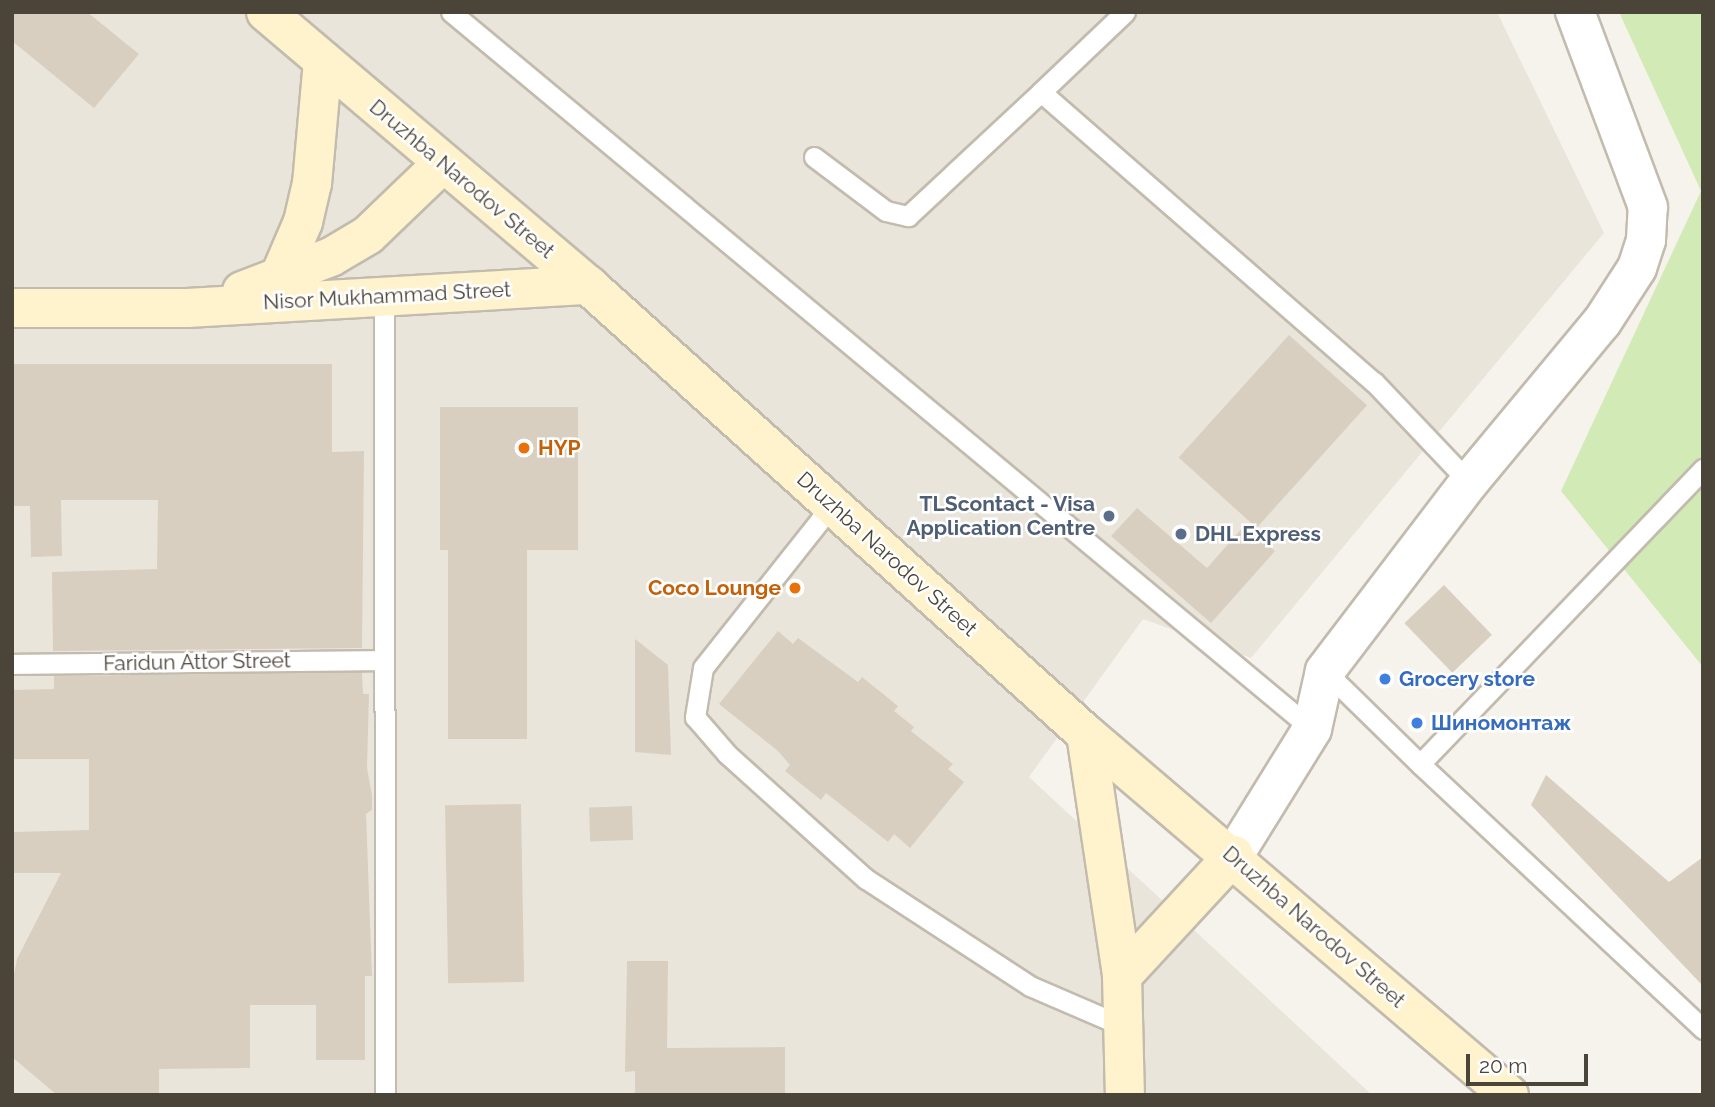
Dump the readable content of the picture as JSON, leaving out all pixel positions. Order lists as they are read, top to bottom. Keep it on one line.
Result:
{"streets":{"main road":["Druzhba Narodov Street","Nisor Mukhammad Street"],"lane":["Faridun Attor Street"]},"crossings":[["Druzhba Narodov Street","Nisor Mukhammad Street"]],"places":["HYP","TLScontact - Visa Application Centre","DHL Express","Coco Lounge","Grocery store","Шиномонтаж"],"scale_bar":"20 m"}
